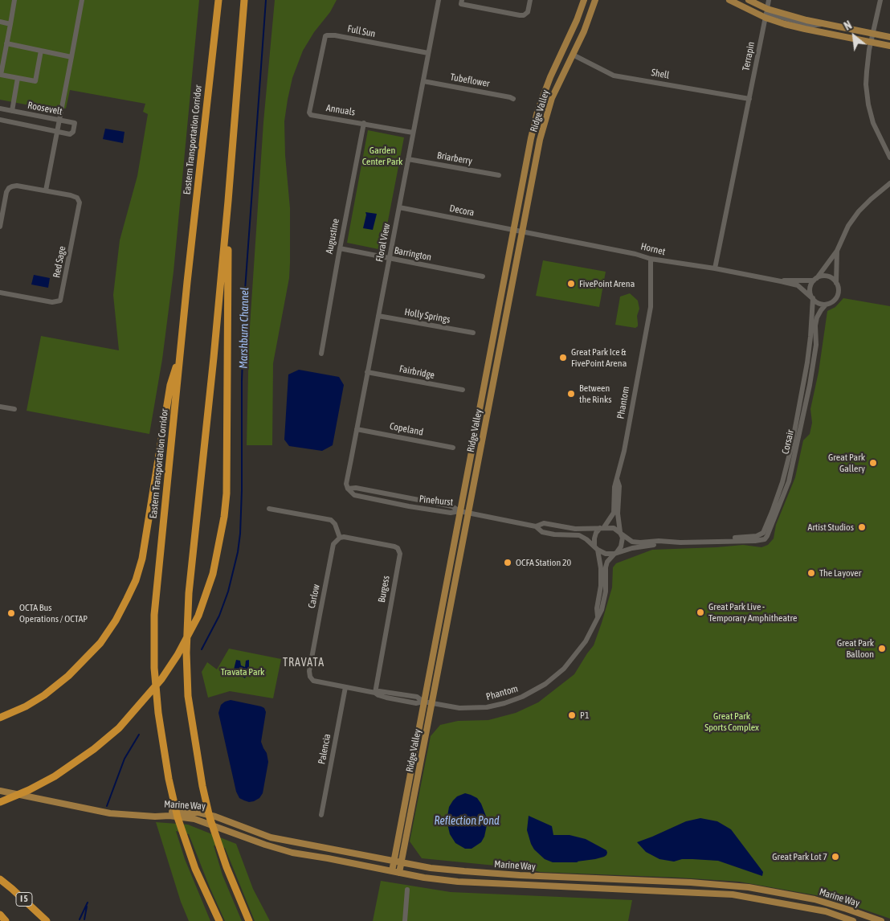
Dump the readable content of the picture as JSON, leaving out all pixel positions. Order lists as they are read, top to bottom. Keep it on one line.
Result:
{"streets":{"highway":["Eastern Transportation Corridor","I 5"],"main road":["Ridge Valley","Marine Way"],"street":["Full Sun","Terrapin","Shell","Tubeflower","Roosevelt","Annuals","Briarberry","Decora","Augustine","Floral View","Hornet","Barrington","Red Sage","Holly Springs","Fairbridge","Phantom","Copeland","Corsair","Pinehurst","Burgess","Carlow","Palencia"]},"crossings":[["Full Sun","Annuals"],["Full Sun","Floral View"],["Terrapin","Shell"],["Terrapin","Hornet"],["Shell","Ridge Valley"],["Tubeflower","Floral View"],["Annuals","Augustine"],["Annuals","Floral View"],["Ridge Valley","Decora"],["Ridge Valley","Hornet"],["Ridge Valley","Phantom"],["Ridge Valley","Pinehurst"],["Ridge Valley","Carlow"],["Ridge Valley","Marine Way"],["Briarberry","Floral View"],["Decora","Floral View"],["Decora","Hornet"],["Augustine","Barrington"],["Floral View","Barrington"],["Floral View","Holly Springs"],["Floral View","Fairbridge"],["Floral View","Copeland"],["Floral View","Pinehurst"],["Hornet","Phantom"],["Hornet","Corsair"],["Phantom","Corsair"],["Phantom","Carlow"],["Burgess","Carlow"],["Carlow","Palencia"]],"districts":["TRAVATA"],"water":["Marshburn Channel","Reflection Pond"],"parks":["Garden Center Park","Travata Park","Great Park Sports Complex"],"places":["FivePoint Arena","Great Park Ice & FivePoint Arena","Between the Rinks","Great Park Gallery","Artist Studios","OCFA Station 20","The Layover","Great Park Live - Temporary Amphitheatre","OCTA Bus Operations / OCTAP","Great Park Balloon","P1","Great Park Lot 7"],"north":"top left"}
